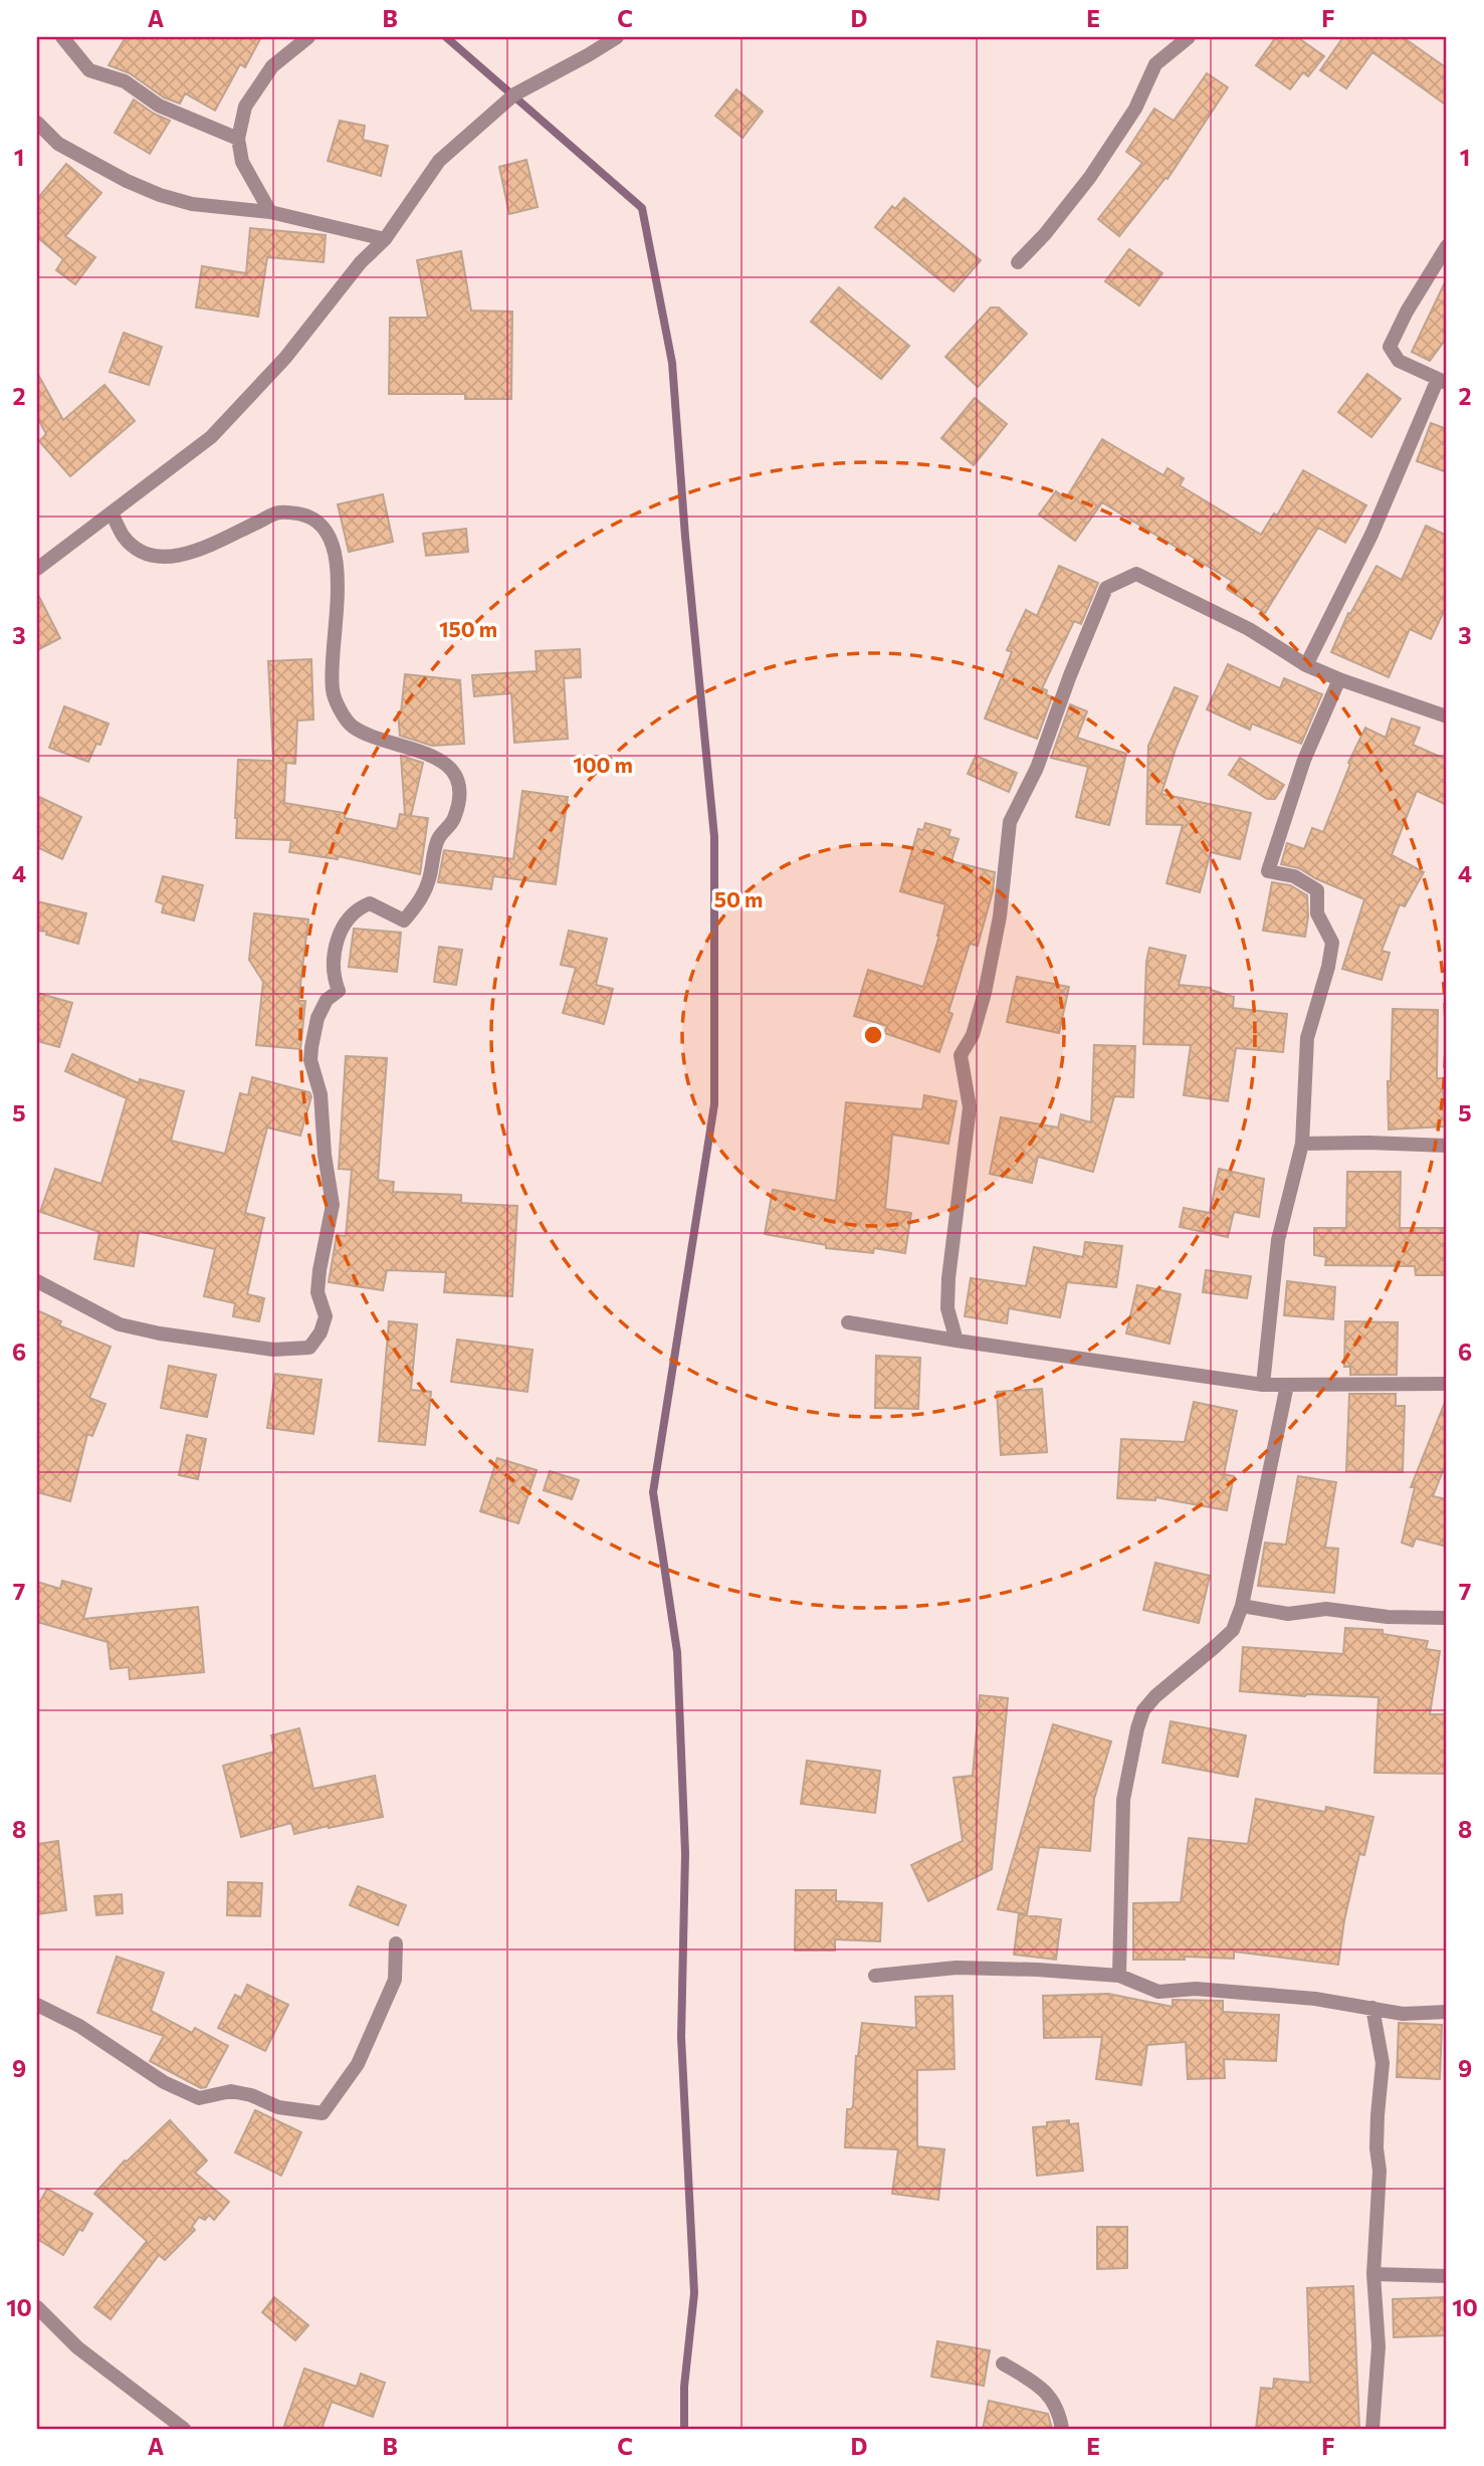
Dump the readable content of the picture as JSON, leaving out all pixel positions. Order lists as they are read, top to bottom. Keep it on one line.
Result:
{"grid":{"columns":["A","B","C","D","E","F"],"rows":["1","2","3","4","5","6","7","8","9","10"]},"rings":["150 m","100 m","50 m"]}
